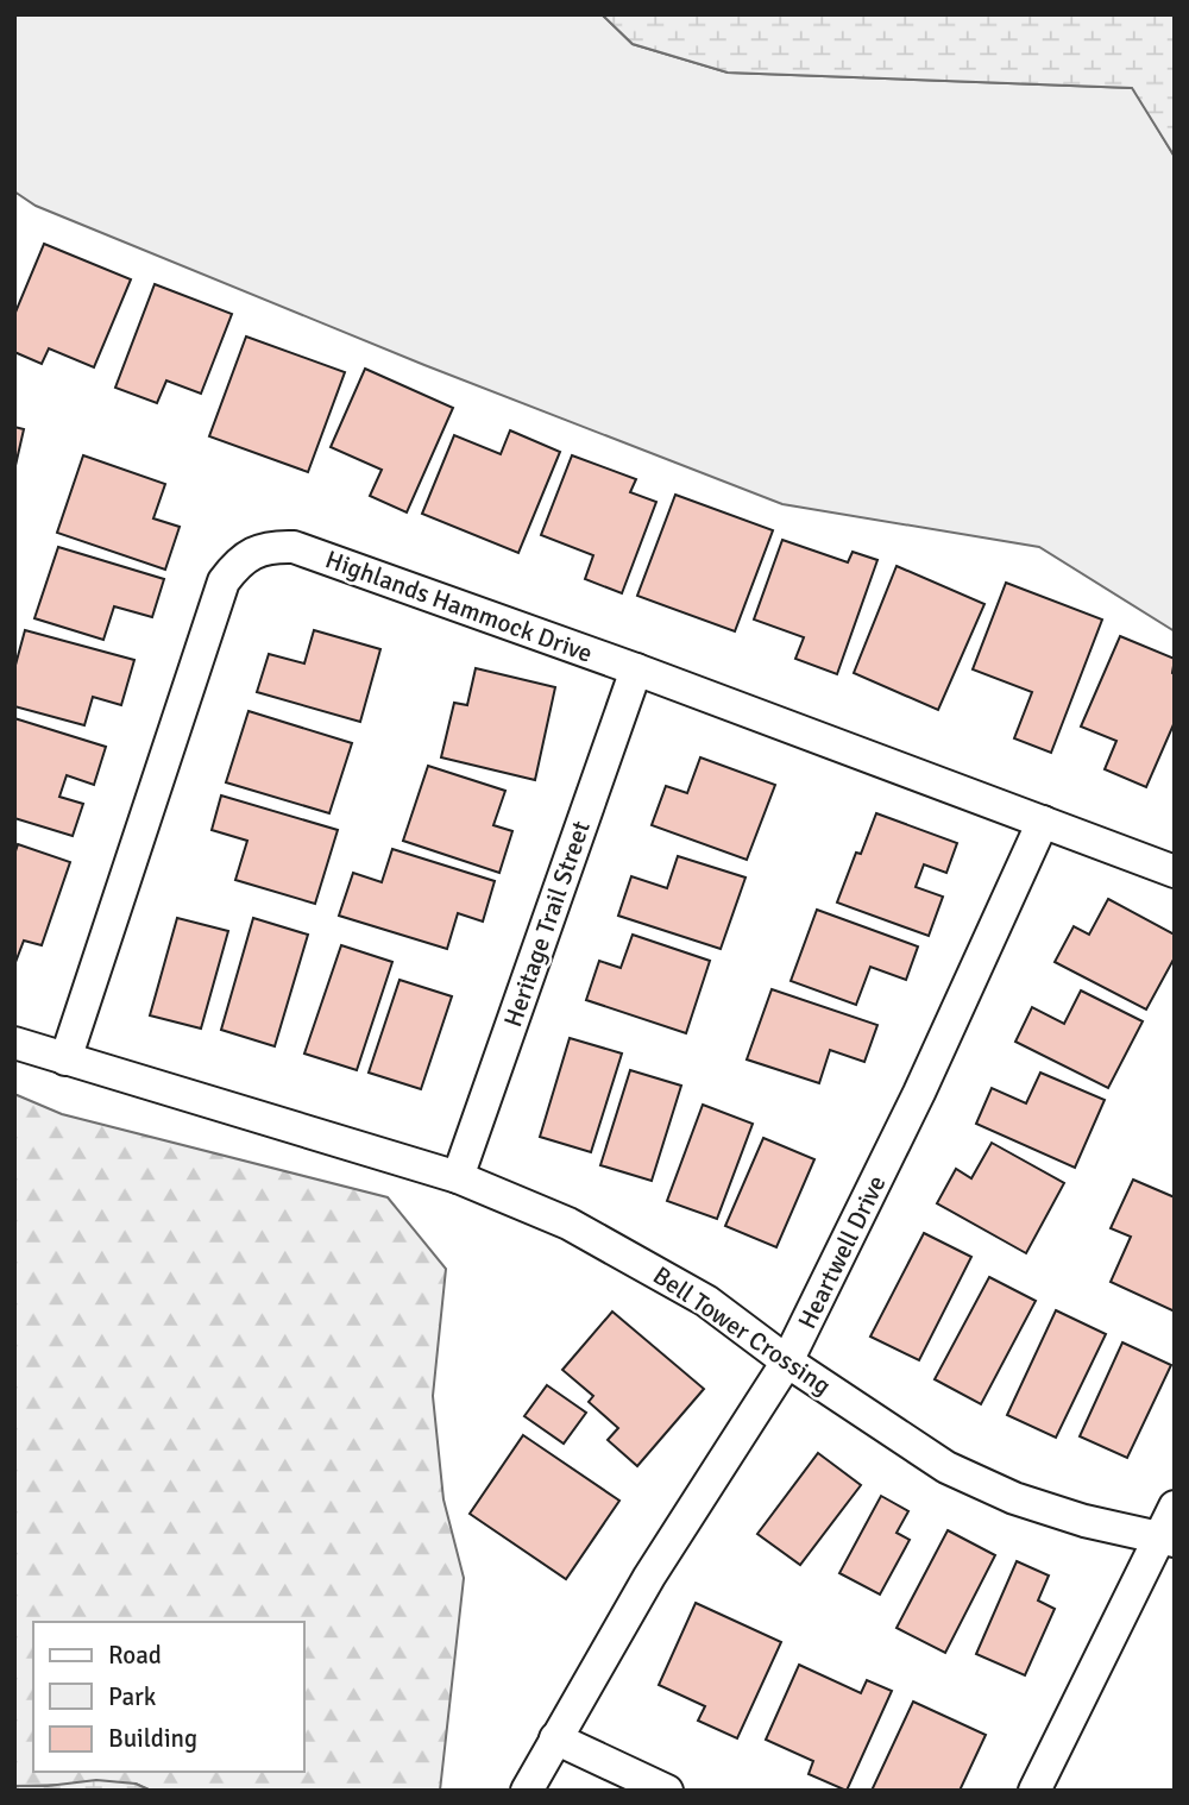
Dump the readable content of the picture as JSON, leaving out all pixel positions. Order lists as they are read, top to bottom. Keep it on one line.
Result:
{"streets":{"street":["Highlands Hammock Drive","Heritage Trail Street","Heartwell Drive","Bell Tower Crossing"]},"crossings":[["Highlands Hammock Drive","Heritage Trail Street"],["Highlands Hammock Drive","Heartwell Drive"],["Highlands Hammock Drive","Bell Tower Crossing"],["Heritage Trail Street","Bell Tower Crossing"],["Heartwell Drive","Bell Tower Crossing"]],"legend":["Road","Park","Building"]}
